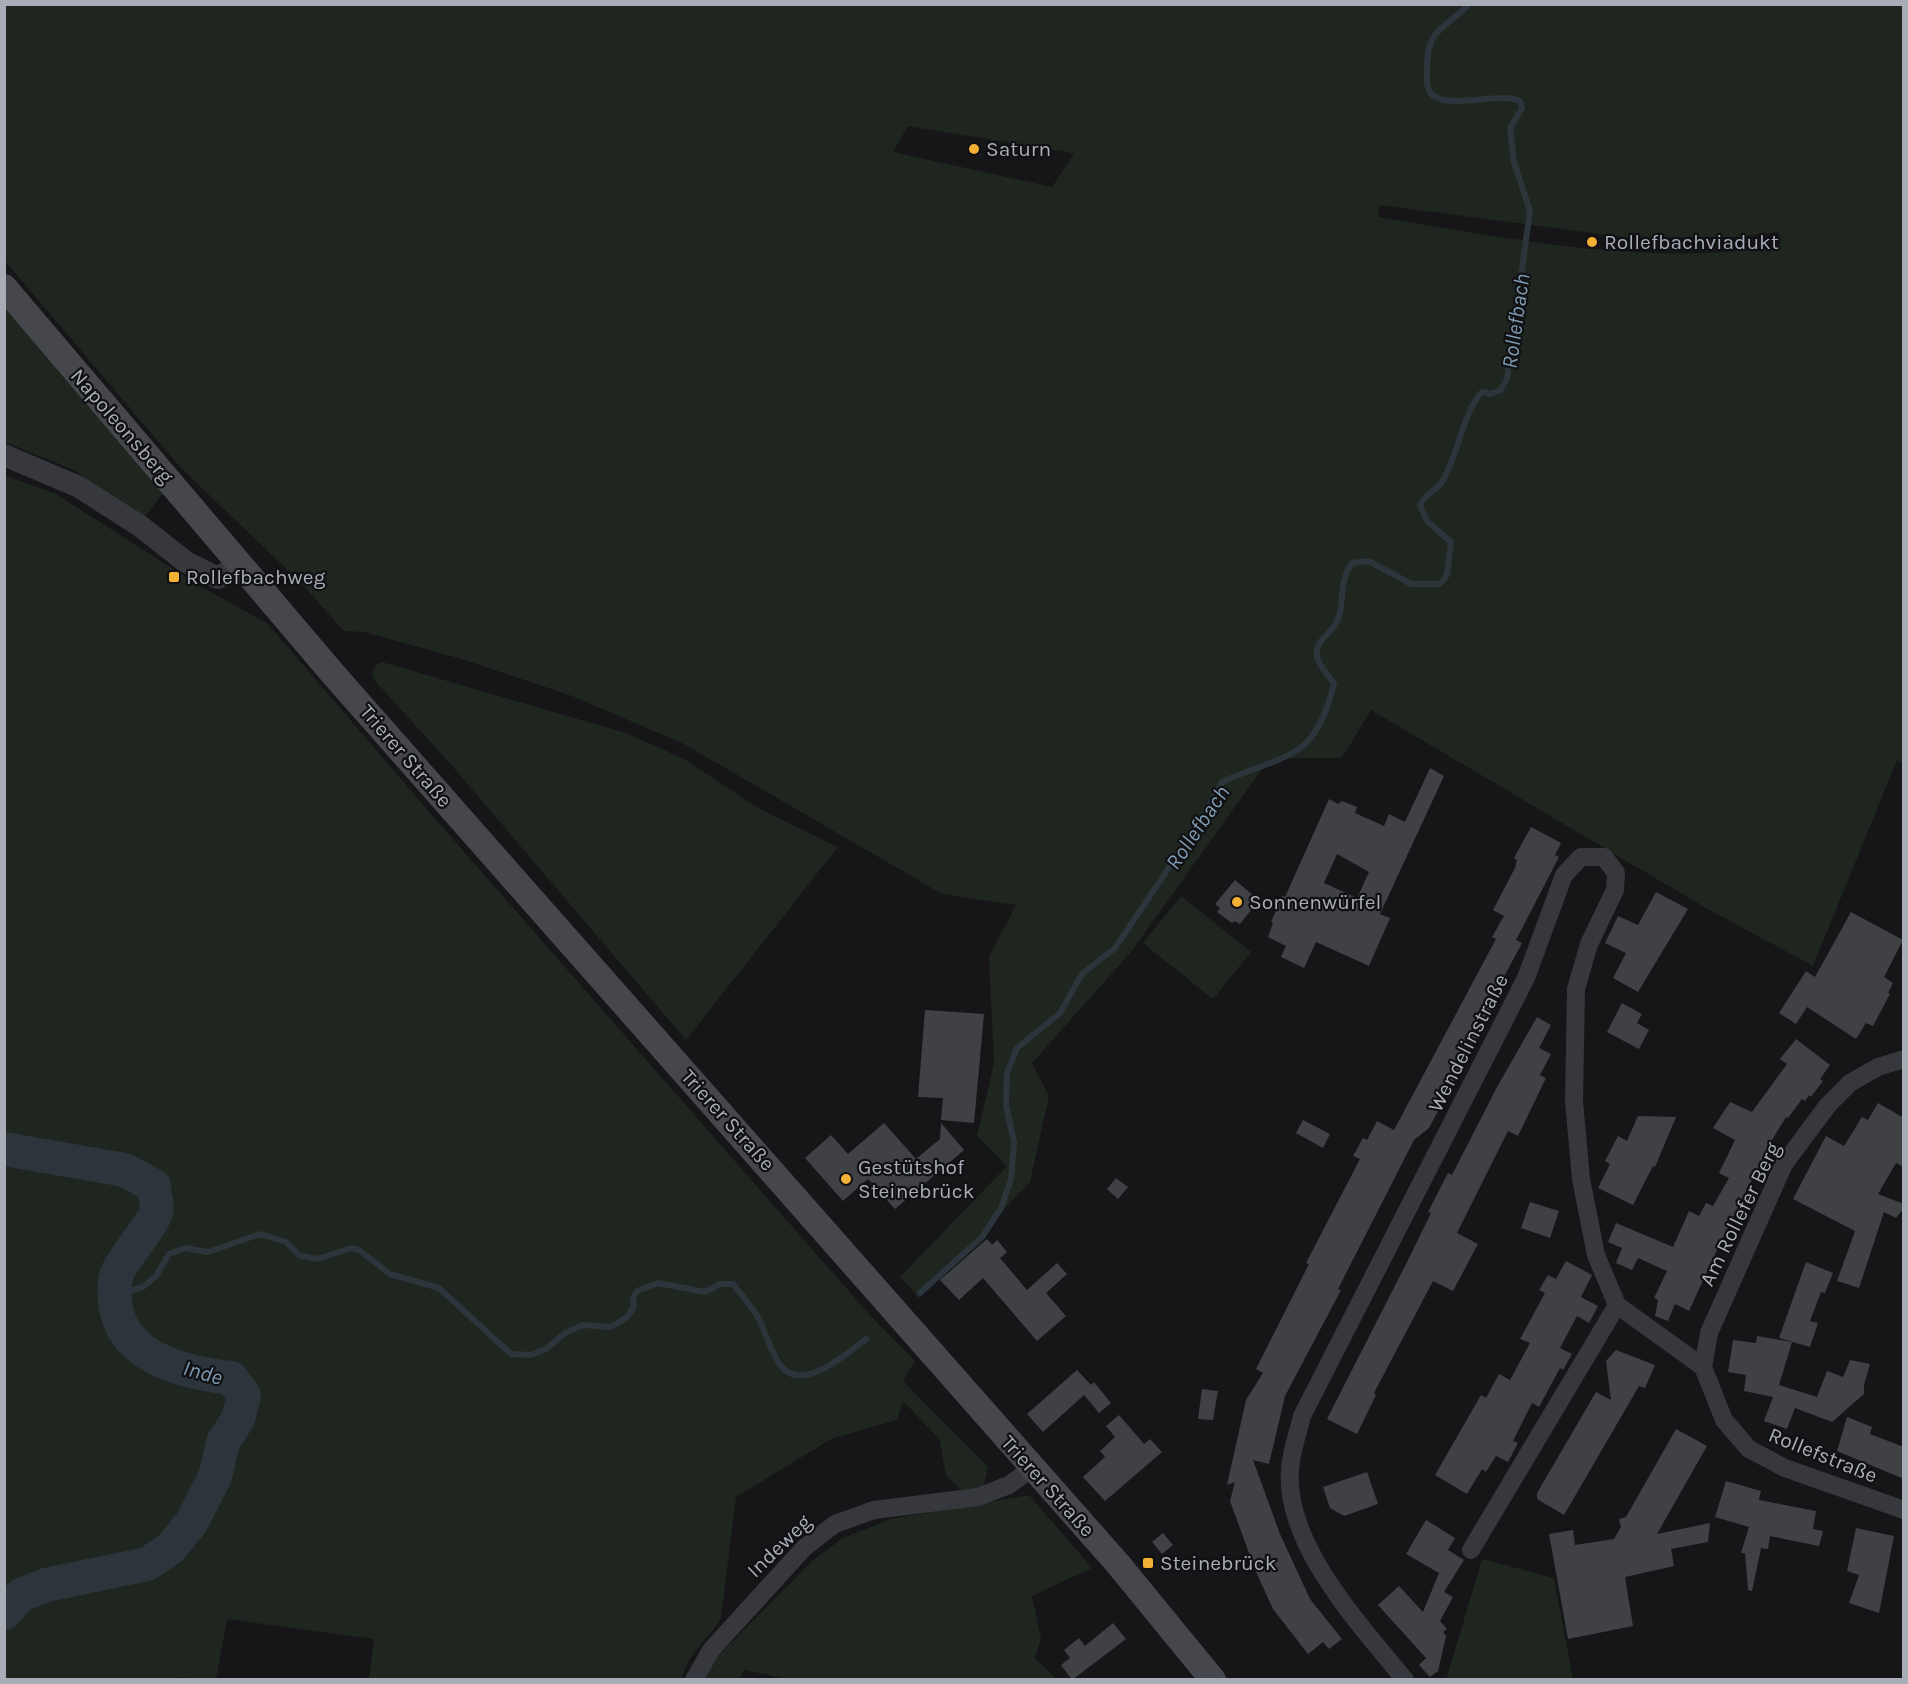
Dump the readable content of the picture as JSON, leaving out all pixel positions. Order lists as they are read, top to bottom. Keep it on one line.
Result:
{"streets":{"main road":["Napoleonsberg","Trierer Straße"],"street":["Wendelinstraße","Am Rollefer Berg","Rollefstraße","Indeweg"]},"crossings":[["Napoleonsberg","Trierer Straße"],["Trierer Straße","Indeweg"],["Am Rollefer Berg","Rollefstraße"]],"water":["Rollefbach","Inde"],"places":{"other":["Saturn","Rollefbachviadukt","Sonnenwürfel","Gestütshof Steinebrück"],"transit":["Rollefbachweg","Steinebrück"]}}
